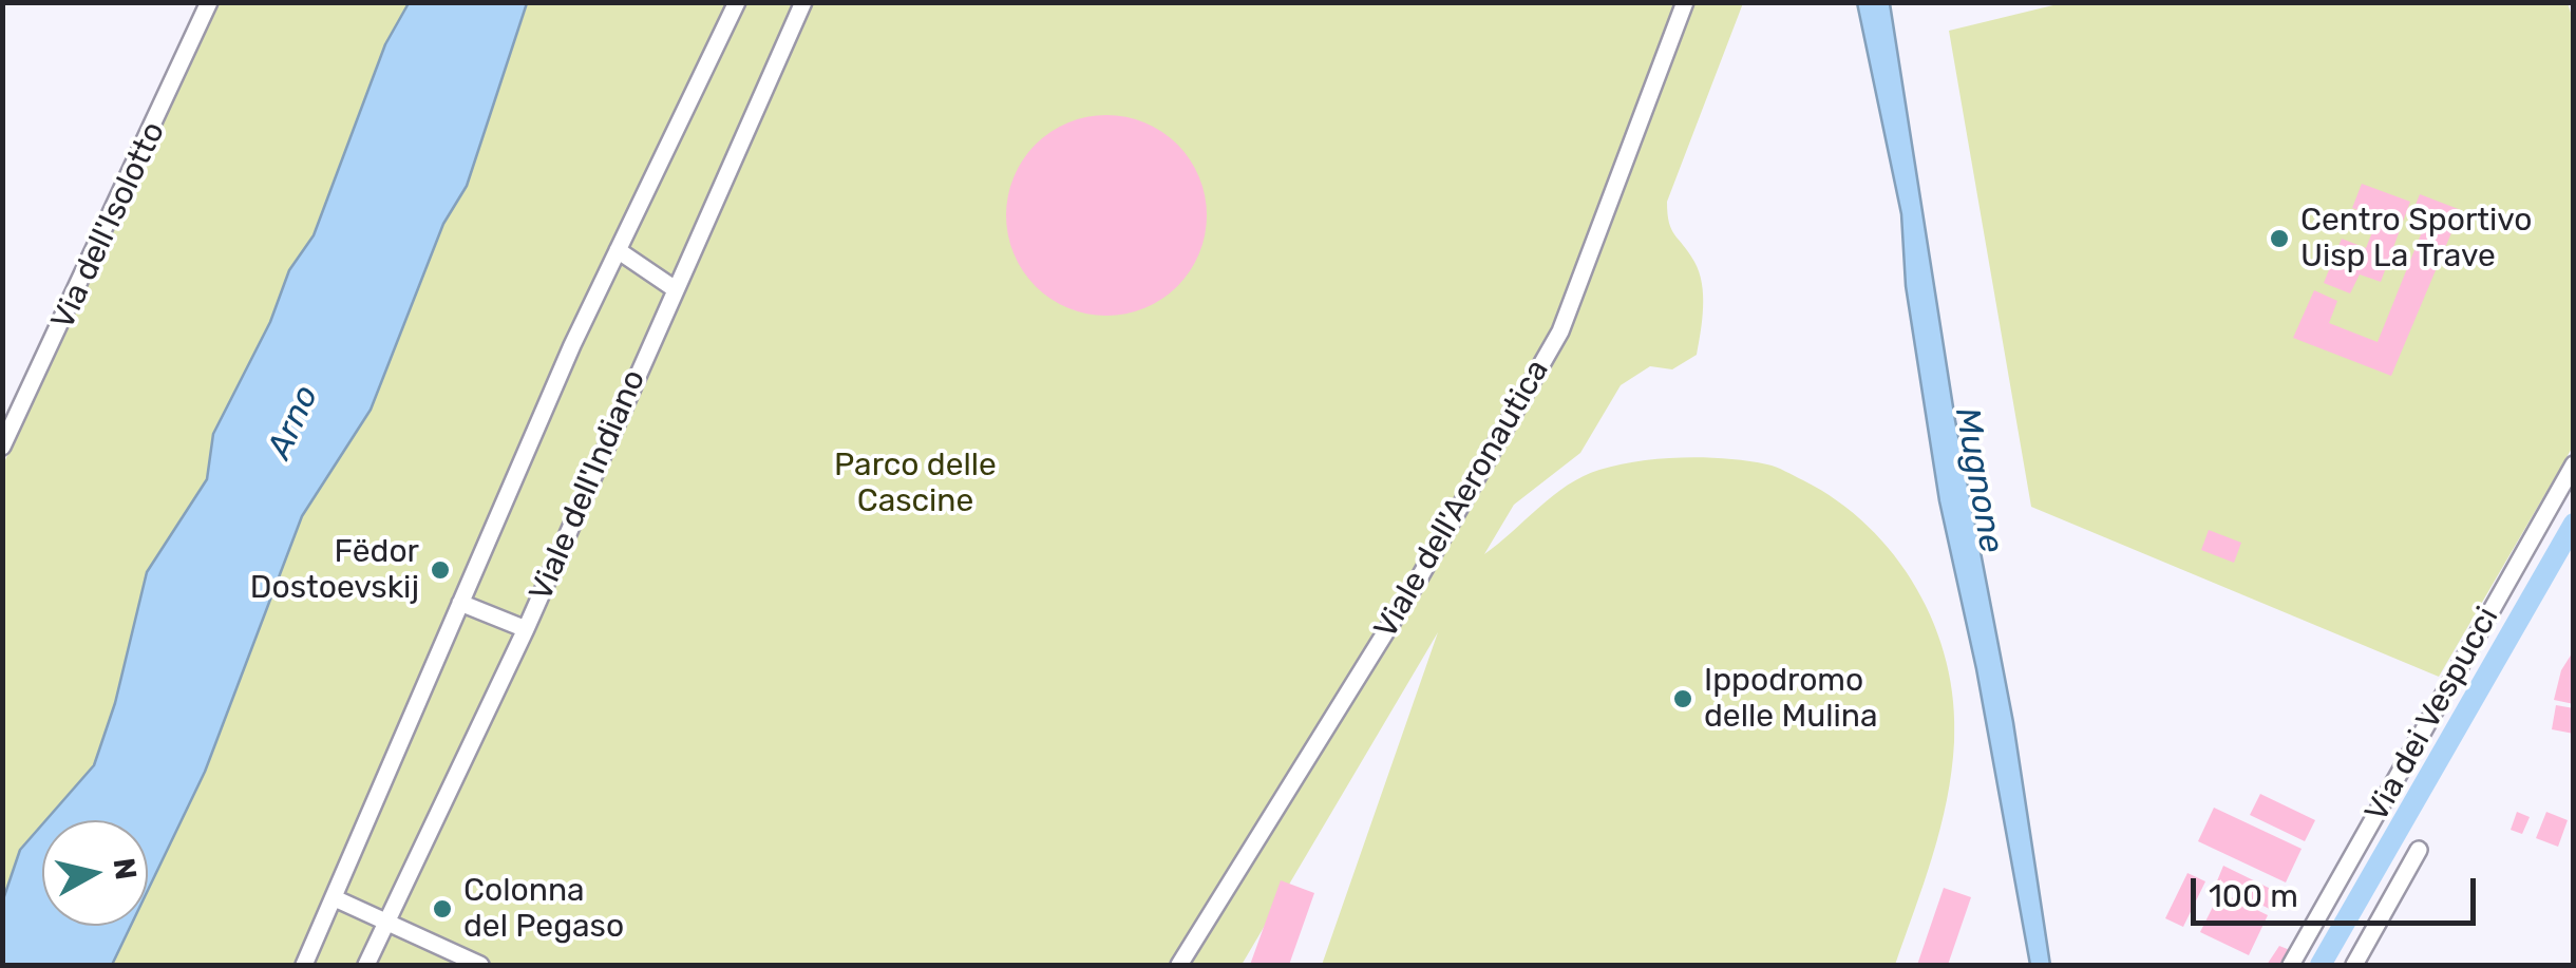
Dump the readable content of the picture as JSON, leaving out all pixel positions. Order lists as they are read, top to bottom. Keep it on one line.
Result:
{"streets":{"street":["Via dell'Isolotto","Viale dell'Indiano","Viale dell'Aeronautica","Via dei Vespucci"]},"water":["Arno","Mugnone"],"parks":["Parco delle Cascine"],"places":["Centro Sportivo Uisp La Trave","Fëdor Dostoevskij","Ippodromo delle Mulina","Colonna del Pegaso"],"scale_bar":"100 m","north":"right"}
